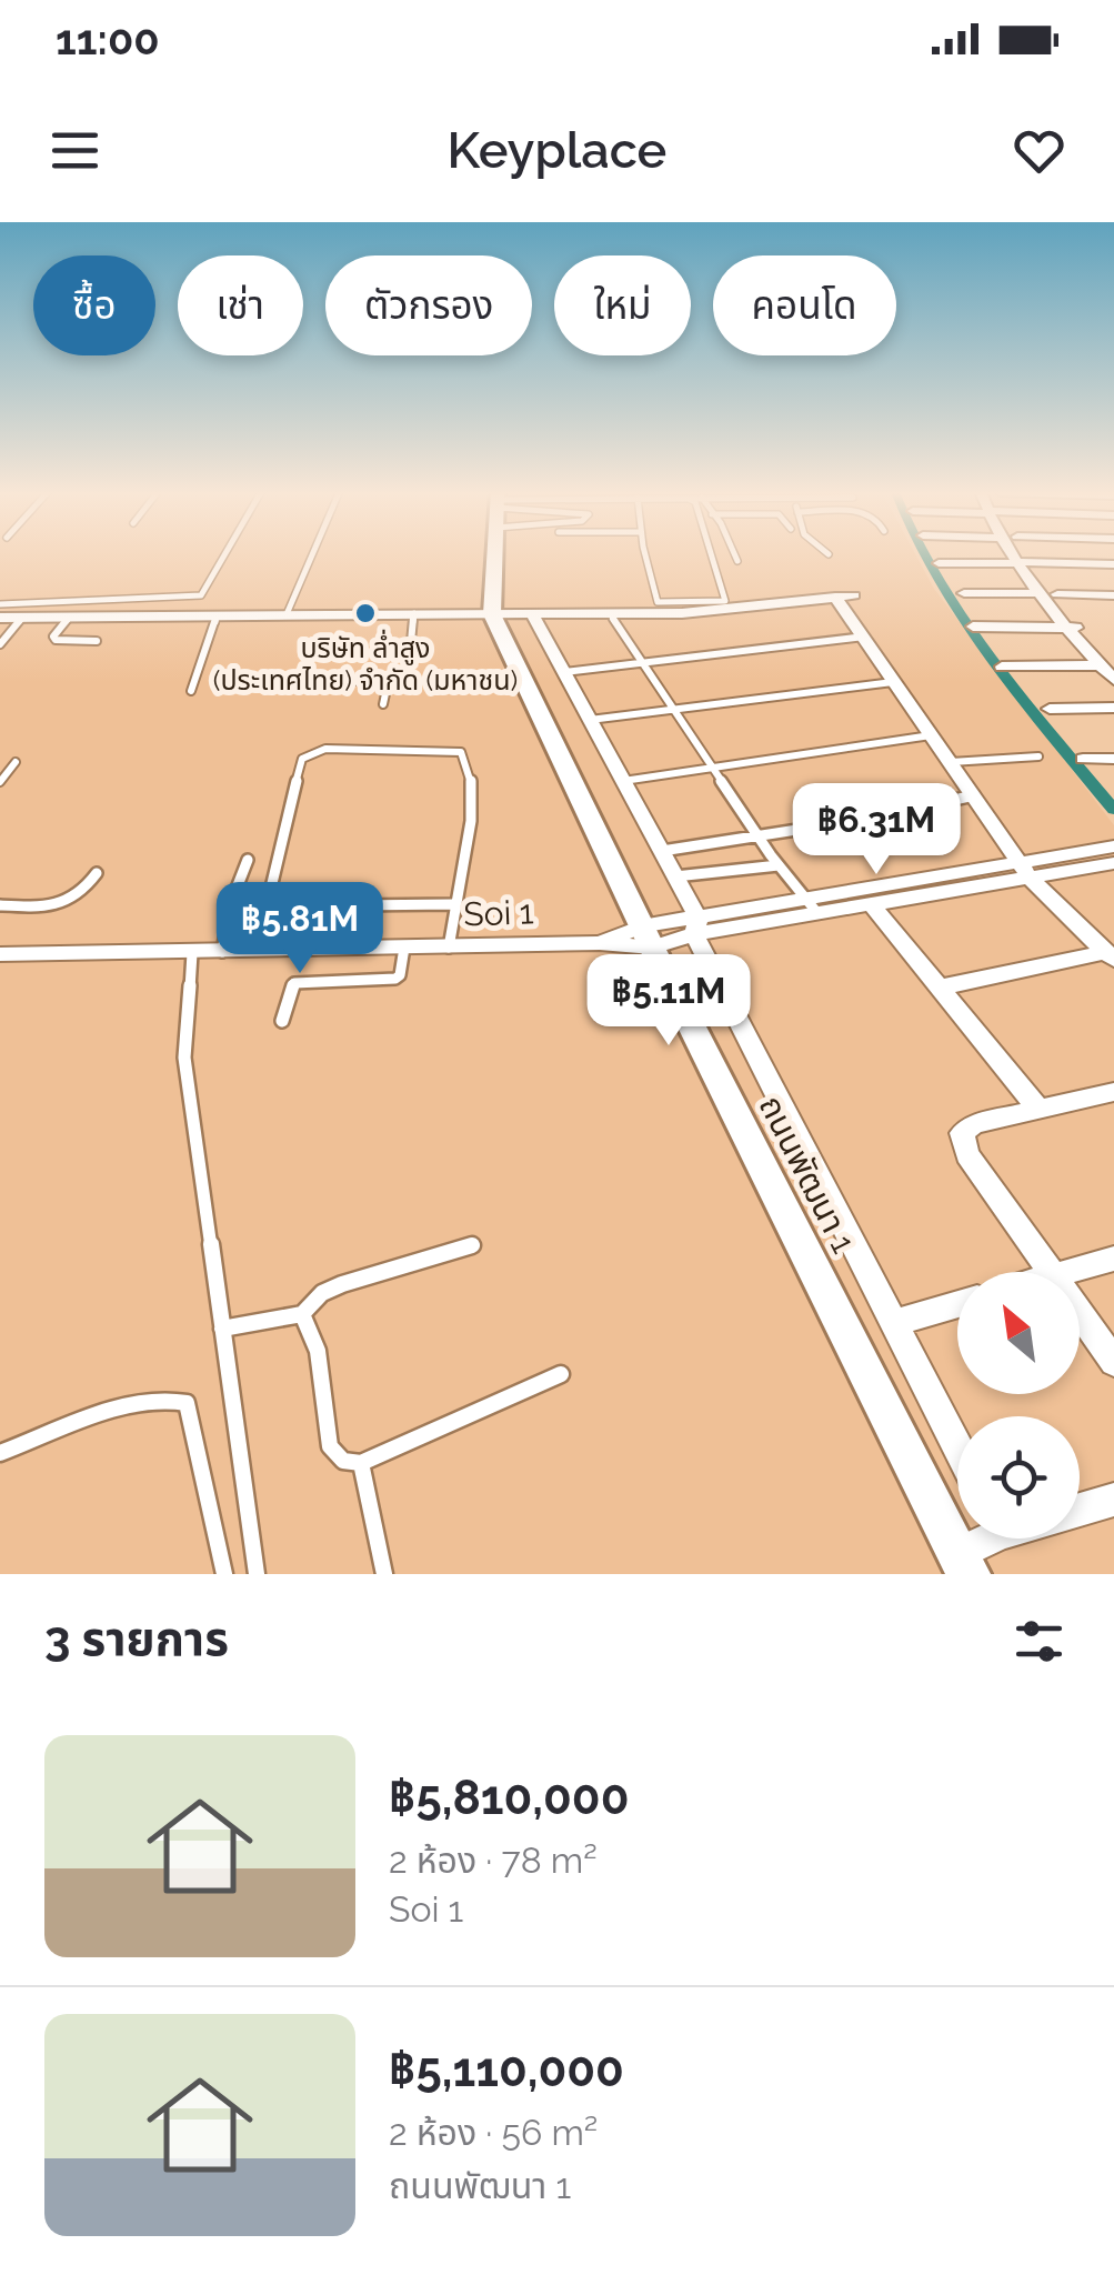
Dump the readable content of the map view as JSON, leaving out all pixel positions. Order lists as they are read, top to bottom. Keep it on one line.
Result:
{"streets":{"main road":["ถนนพัฒนา 1"],"street":["Soi 1"]},"crossings":[["Soi 1","ถนนพัฒนา 1"]],"places":["บริษัท ล่ำสูง (ประเทศไทย) จำกัด (มหาชน)"],"north":"top left","page":{"status":"11:00","header":"Keyplace","chip":["ซื้อ","เช่า","ตัวกรอง","ใหม่","คอนโด"],"price":["฿6.31M","฿5.81M","฿5.11M"],"heading":"3 รายการ","list":[{"name":"฿5,810,000","note":"2 ห้อง · 78 m² · Soi 1"},{"name":"฿5,110,000","note":"2 ห้อง · 56 m² · ถนนพัฒนา 1"}]}}
